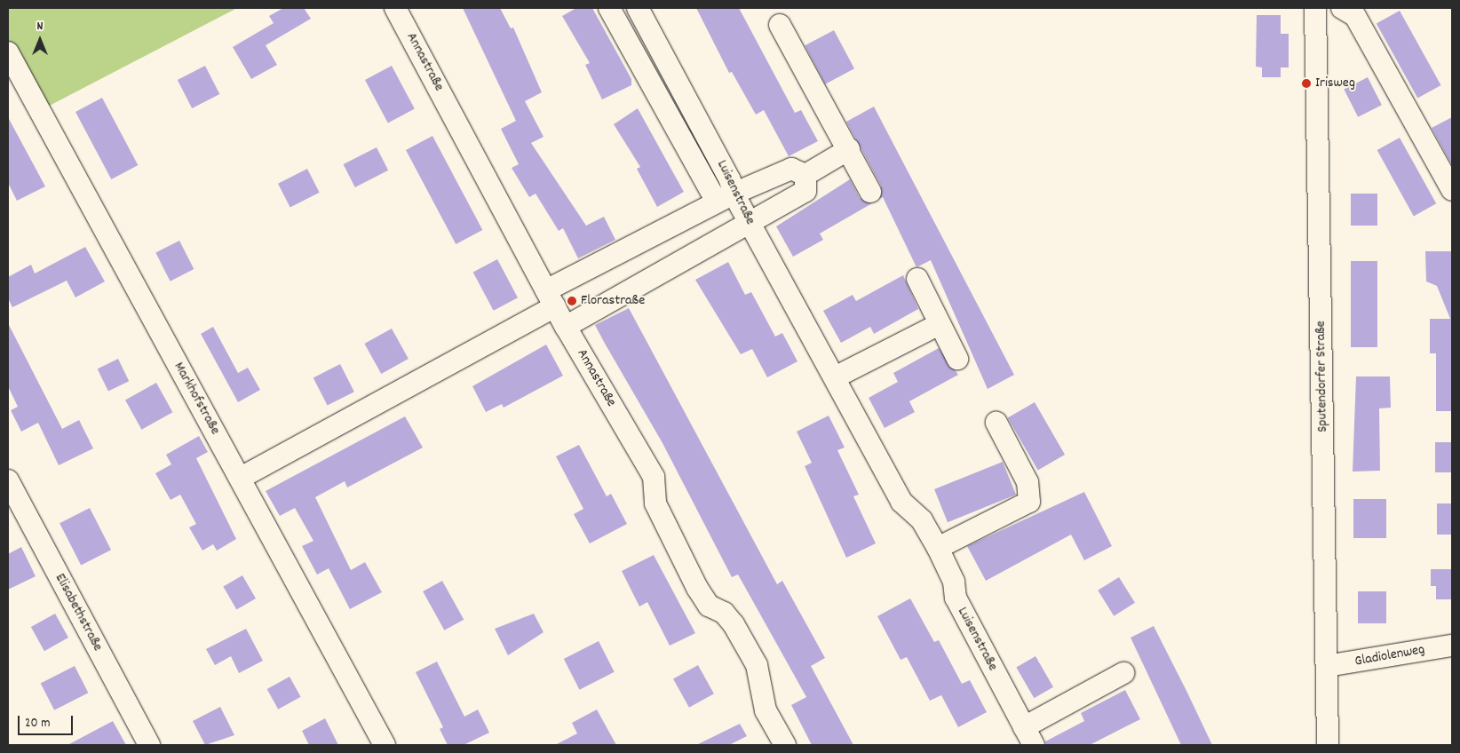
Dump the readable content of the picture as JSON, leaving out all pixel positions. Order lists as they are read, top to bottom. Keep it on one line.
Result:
{"streets":{"street":["Annastraße","Luisenstraße","Sputendorfer Straße","Markhofstraße","Elisabethstraße","Gladiolenweg"]},"crossings":[["Sputendorfer Straße","Gladiolenweg"]],"places":["Irisweg","Florastraße"],"scale_bar":"20 m","north":"top"}
